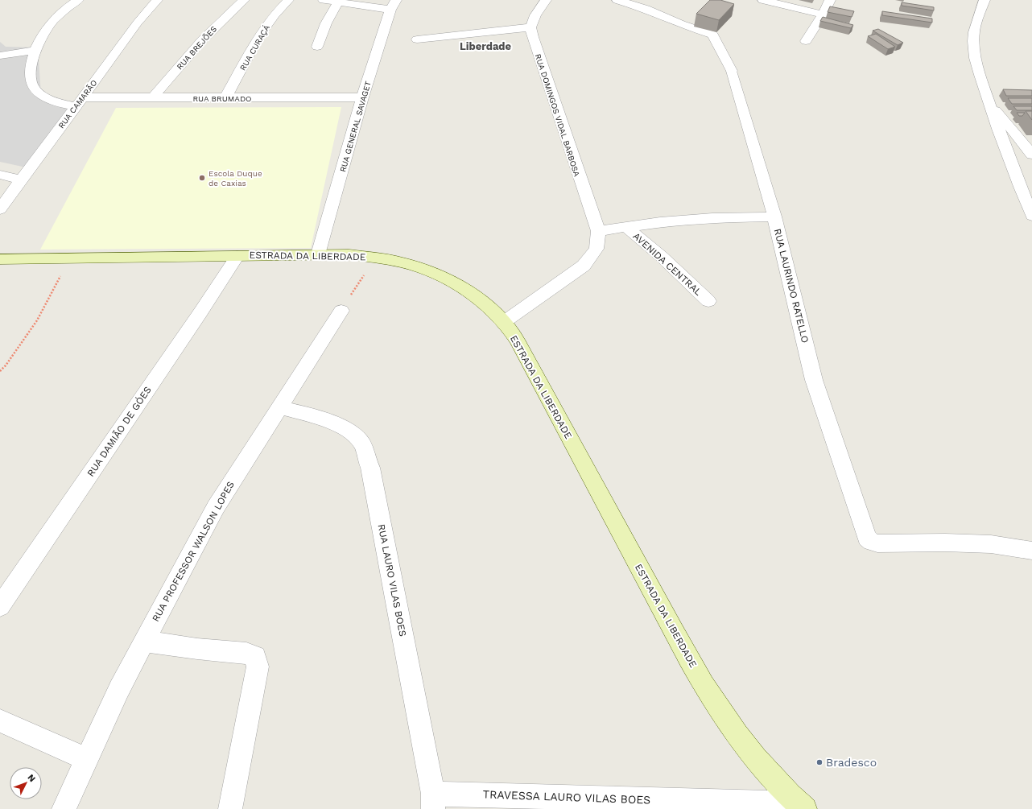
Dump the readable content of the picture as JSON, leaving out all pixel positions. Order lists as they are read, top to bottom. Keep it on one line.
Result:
{"streets":{"main road":["ESTRADA DA LIBERDADE"],"street":["RUA BREJÕES","RUA CURAÇÁ","RUA BRUMADO","RUA CAMARÃO","RUA DOMINGOS VIDAL BARBOSA","RUA GENERAL SAVAGET","AVENIDA CENTRAL","RUA LAURINDO RATELLO","RUA DAMIÃO DE GÓES","RUA PROFESSOR WALSON LOPES","RUA LAURO VILAS BOES","TRAVESSA LAURO VILAS BOES"]},"crossings":[["RUA BREJÕES","RUA BRUMADO"],["RUA CURAÇÁ","RUA BRUMADO"],["RUA BRUMADO","RUA CAMARÃO"],["RUA BRUMADO","RUA GENERAL SAVAGET"],["RUA GENERAL SAVAGET","ESTRADA DA LIBERDADE"],["ESTRADA DA LIBERDADE","RUA DAMIÃO DE GÓES"],["ESTRADA DA LIBERDADE","TRAVESSA LAURO VILAS BOES"],["RUA PROFESSOR WALSON LOPES","RUA LAURO VILAS BOES"],["RUA LAURO VILAS BOES","TRAVESSA LAURO VILAS BOES"]],"districts":["Liberdade"],"places":["Escola Duque de Caxias","Bradesco"],"north":"top right"}
